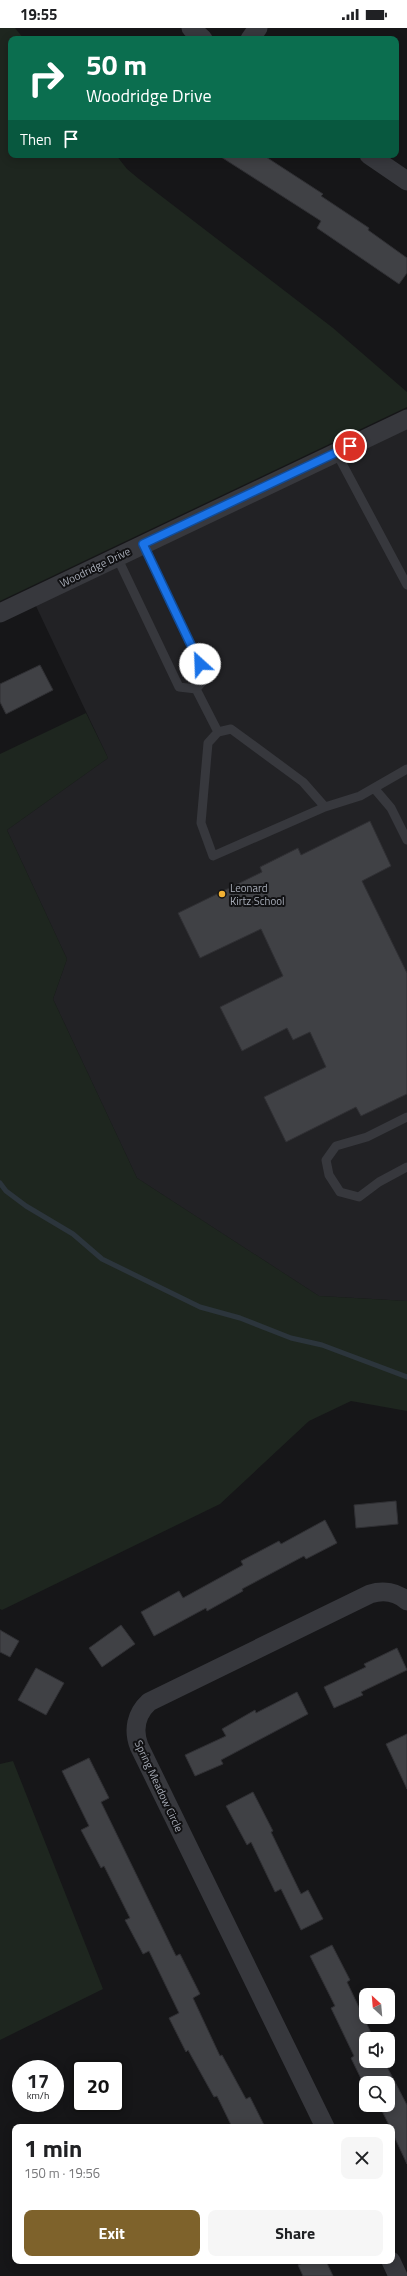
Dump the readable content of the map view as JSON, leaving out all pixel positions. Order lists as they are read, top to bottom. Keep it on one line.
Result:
{"streets":{"street":["Woodridge Drive","Spring Meadow Circle"]},"places":["Leonard Kirtz School"],"north":"top left","page":{"status":"19:55","turn":["50 m","Woodridge Drive"],"then":"Then","speed":"17 km/h","limit":"20","heading":["1 min","150 m · 19:56"],"buttons":["Exit","Share"]}}
